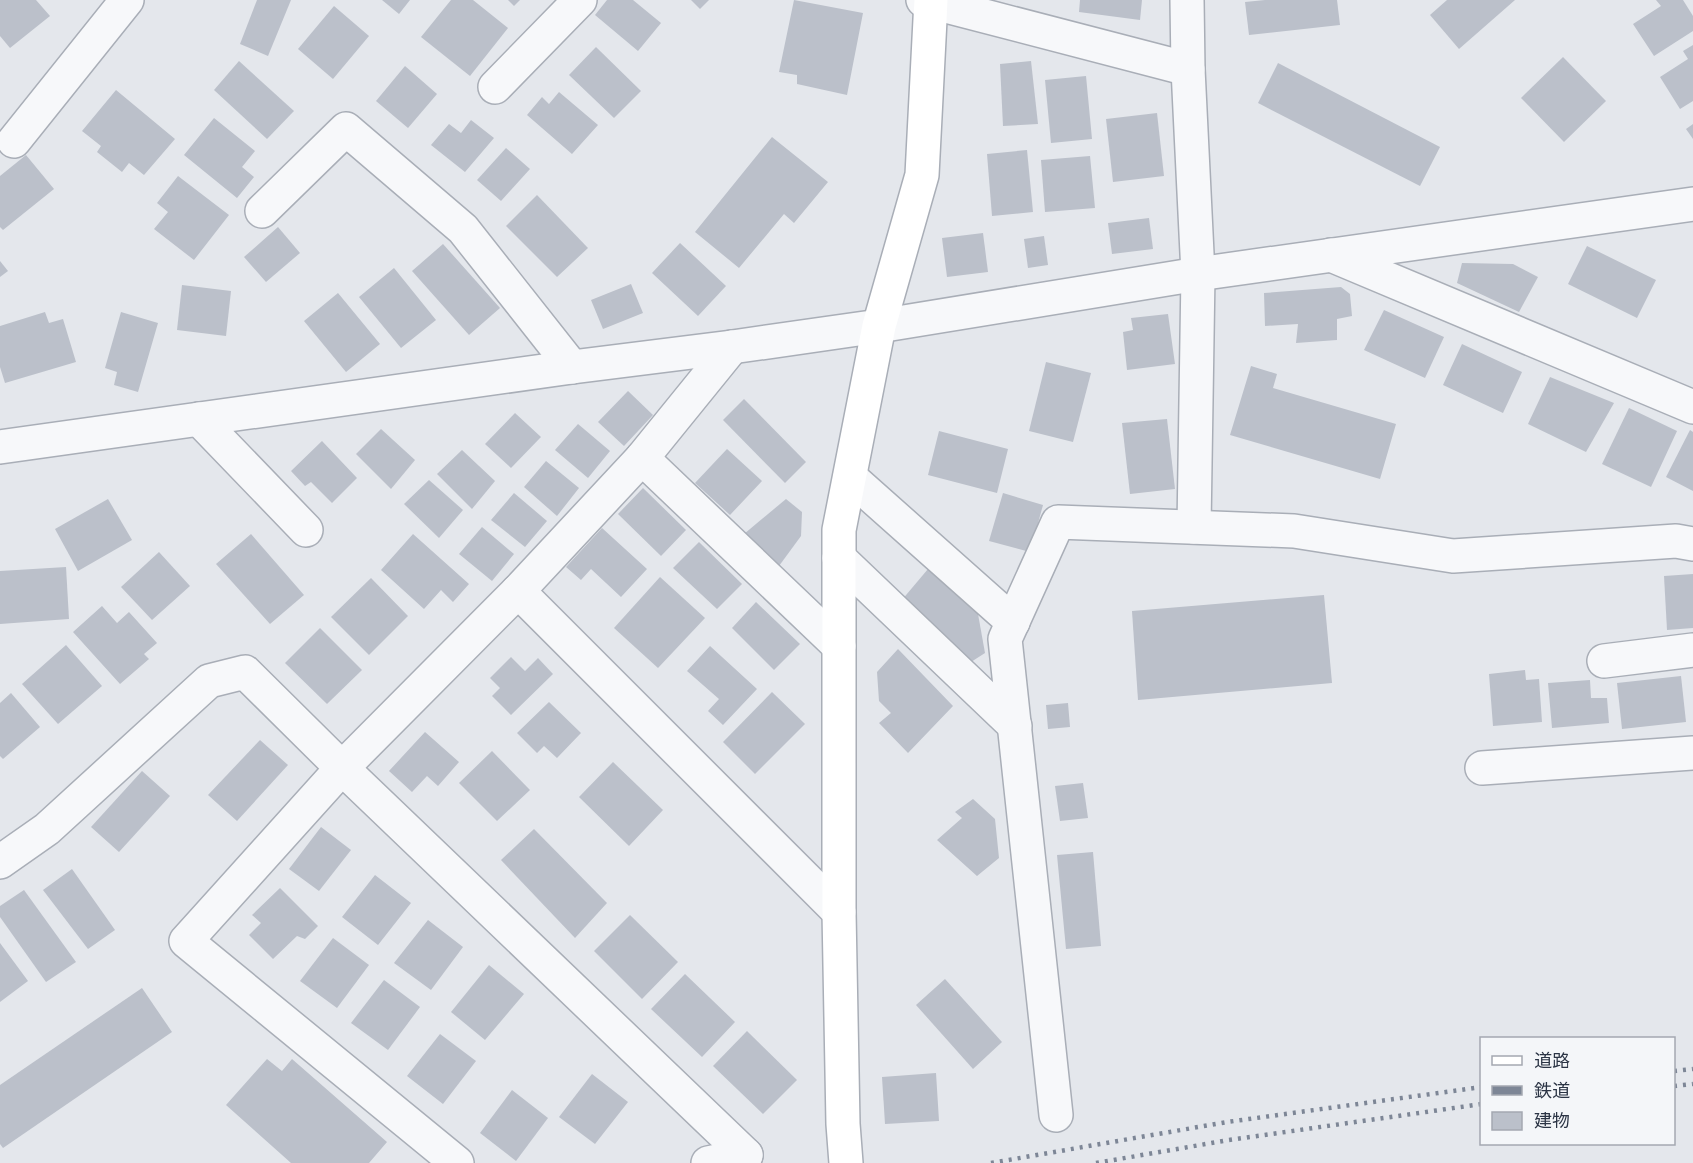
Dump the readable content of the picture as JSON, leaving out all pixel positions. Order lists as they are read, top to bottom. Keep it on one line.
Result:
{"legend":["道路","鉄道","建物"]}
